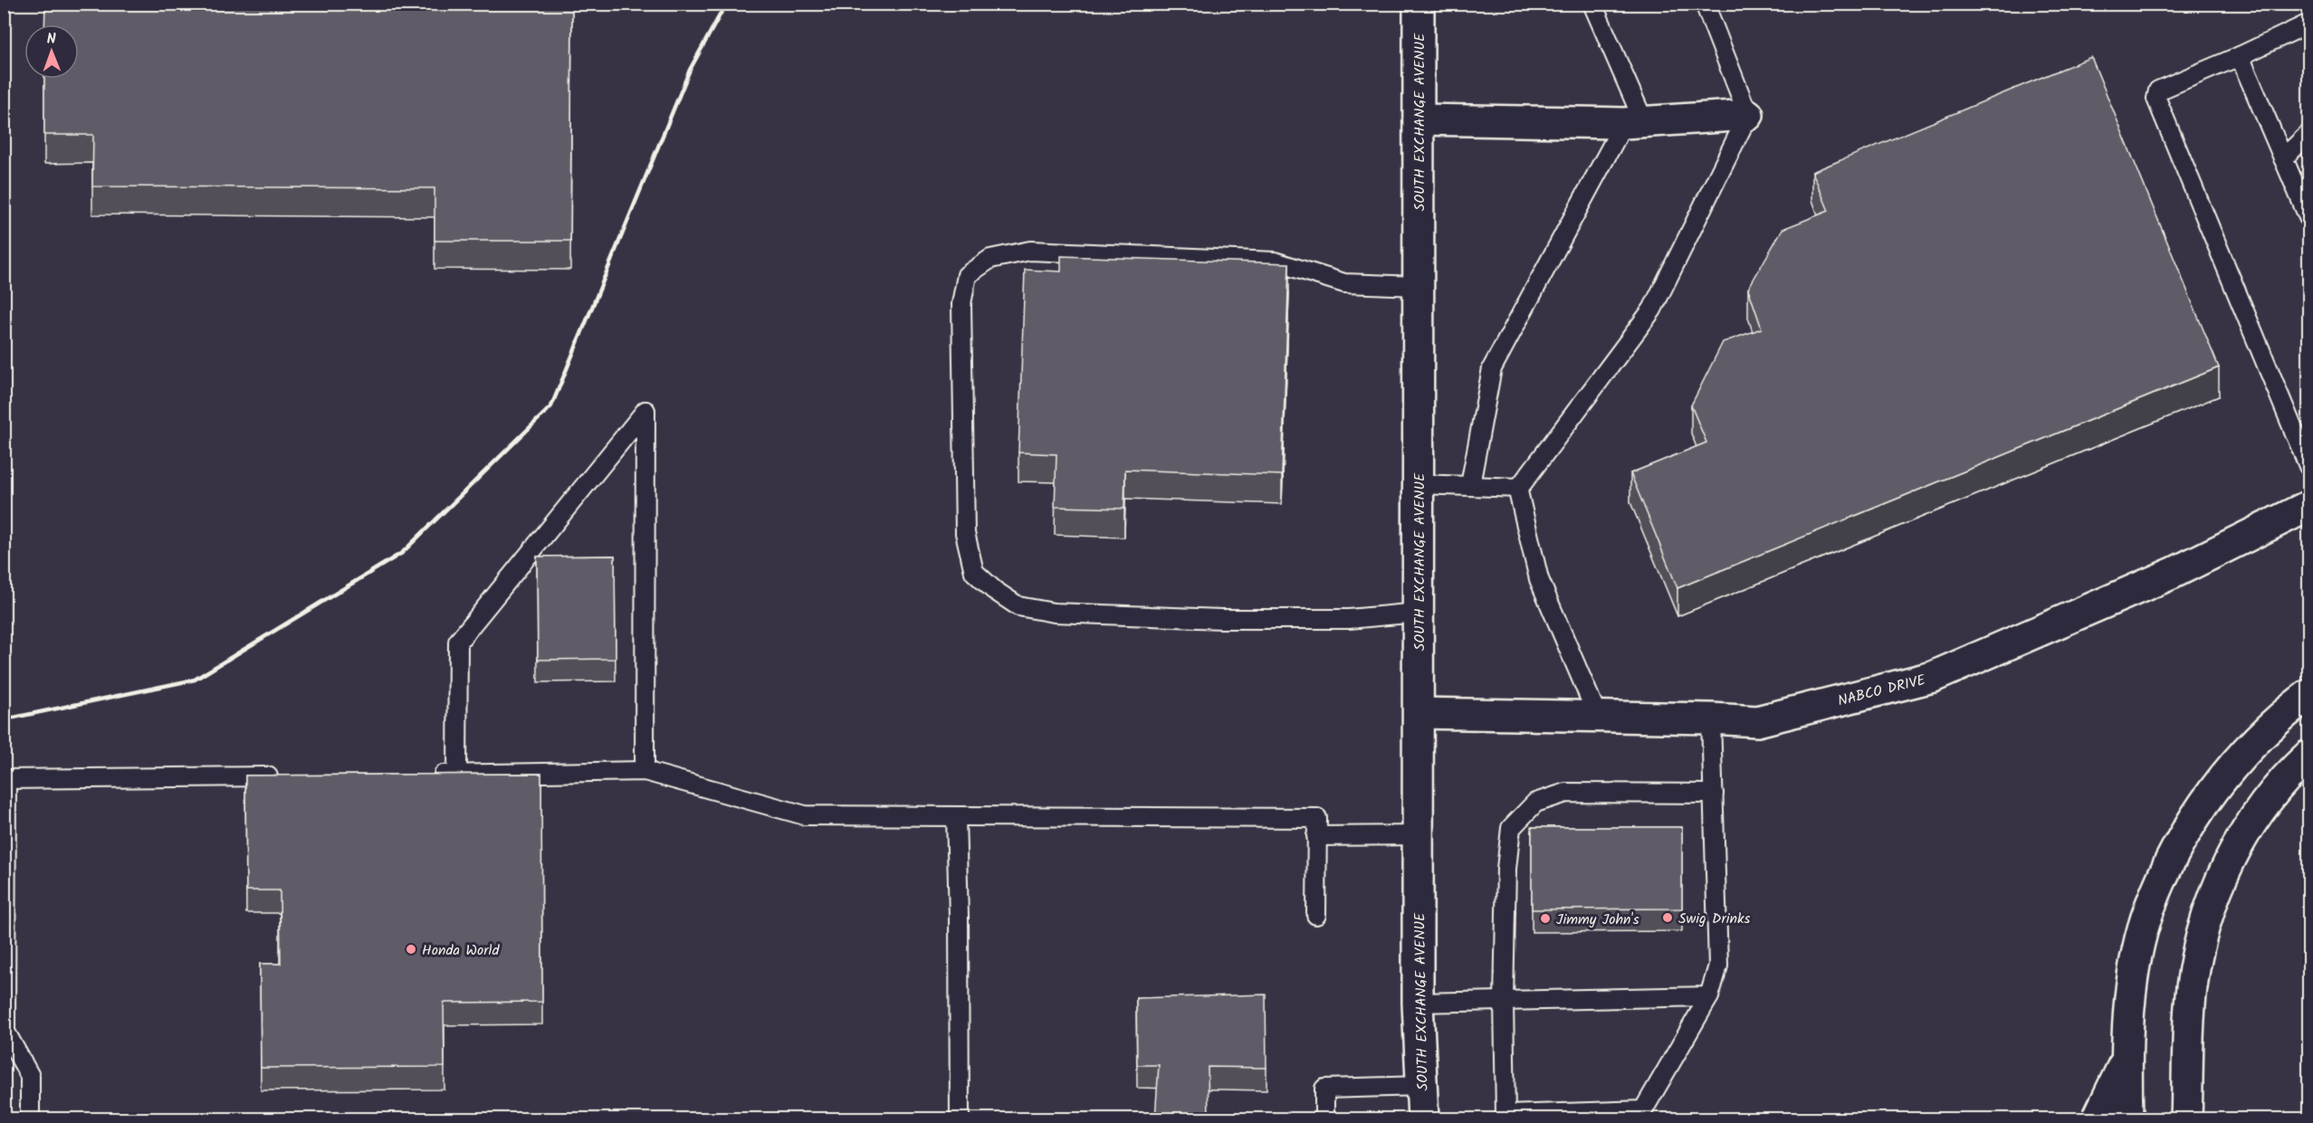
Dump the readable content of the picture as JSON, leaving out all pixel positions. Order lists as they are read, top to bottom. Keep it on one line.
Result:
{"streets":{"main road":["SOUTH EXCHANGE AVENUE","NABCO DRIVE"]},"crossings":[["SOUTH EXCHANGE AVENUE","NABCO DRIVE"]],"places":["Swig Drinks","Jimmy John's","Honda World"],"north":"top"}
